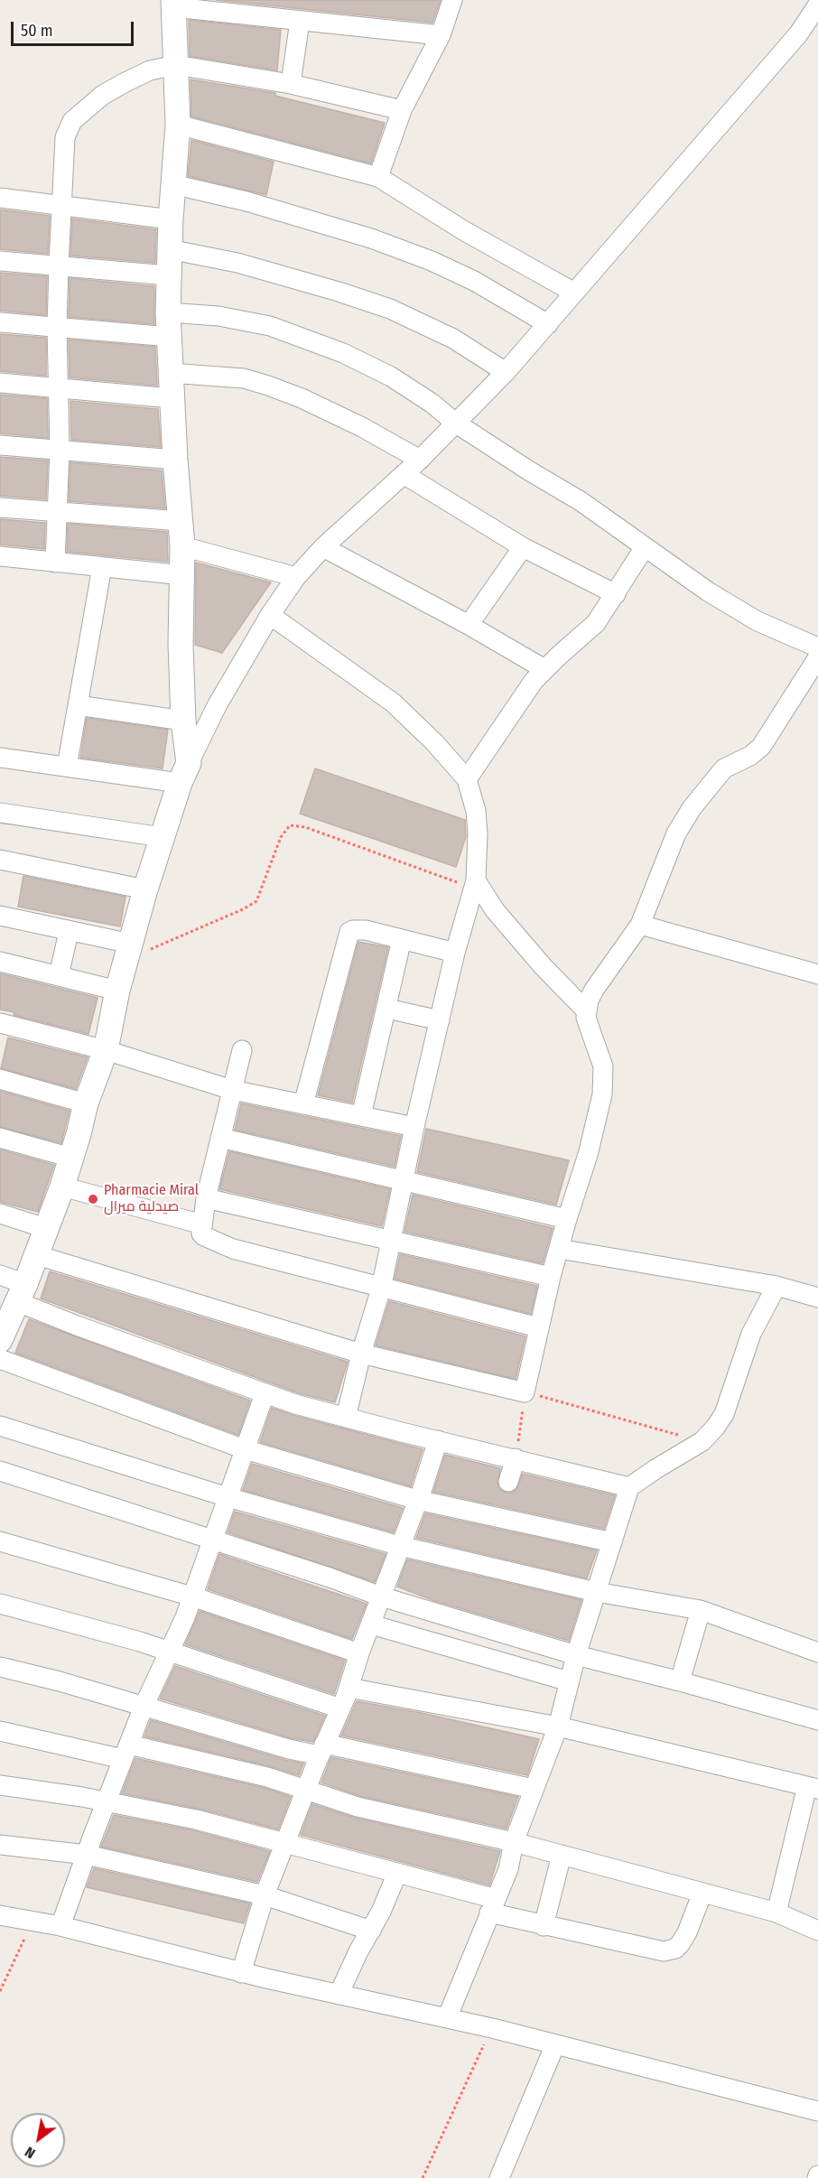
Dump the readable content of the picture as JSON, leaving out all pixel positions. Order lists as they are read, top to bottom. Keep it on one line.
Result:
{"places":["Pharmacie Miral صيدلية ميرال"],"scale_bar":"50 m","north":"bottom left"}
